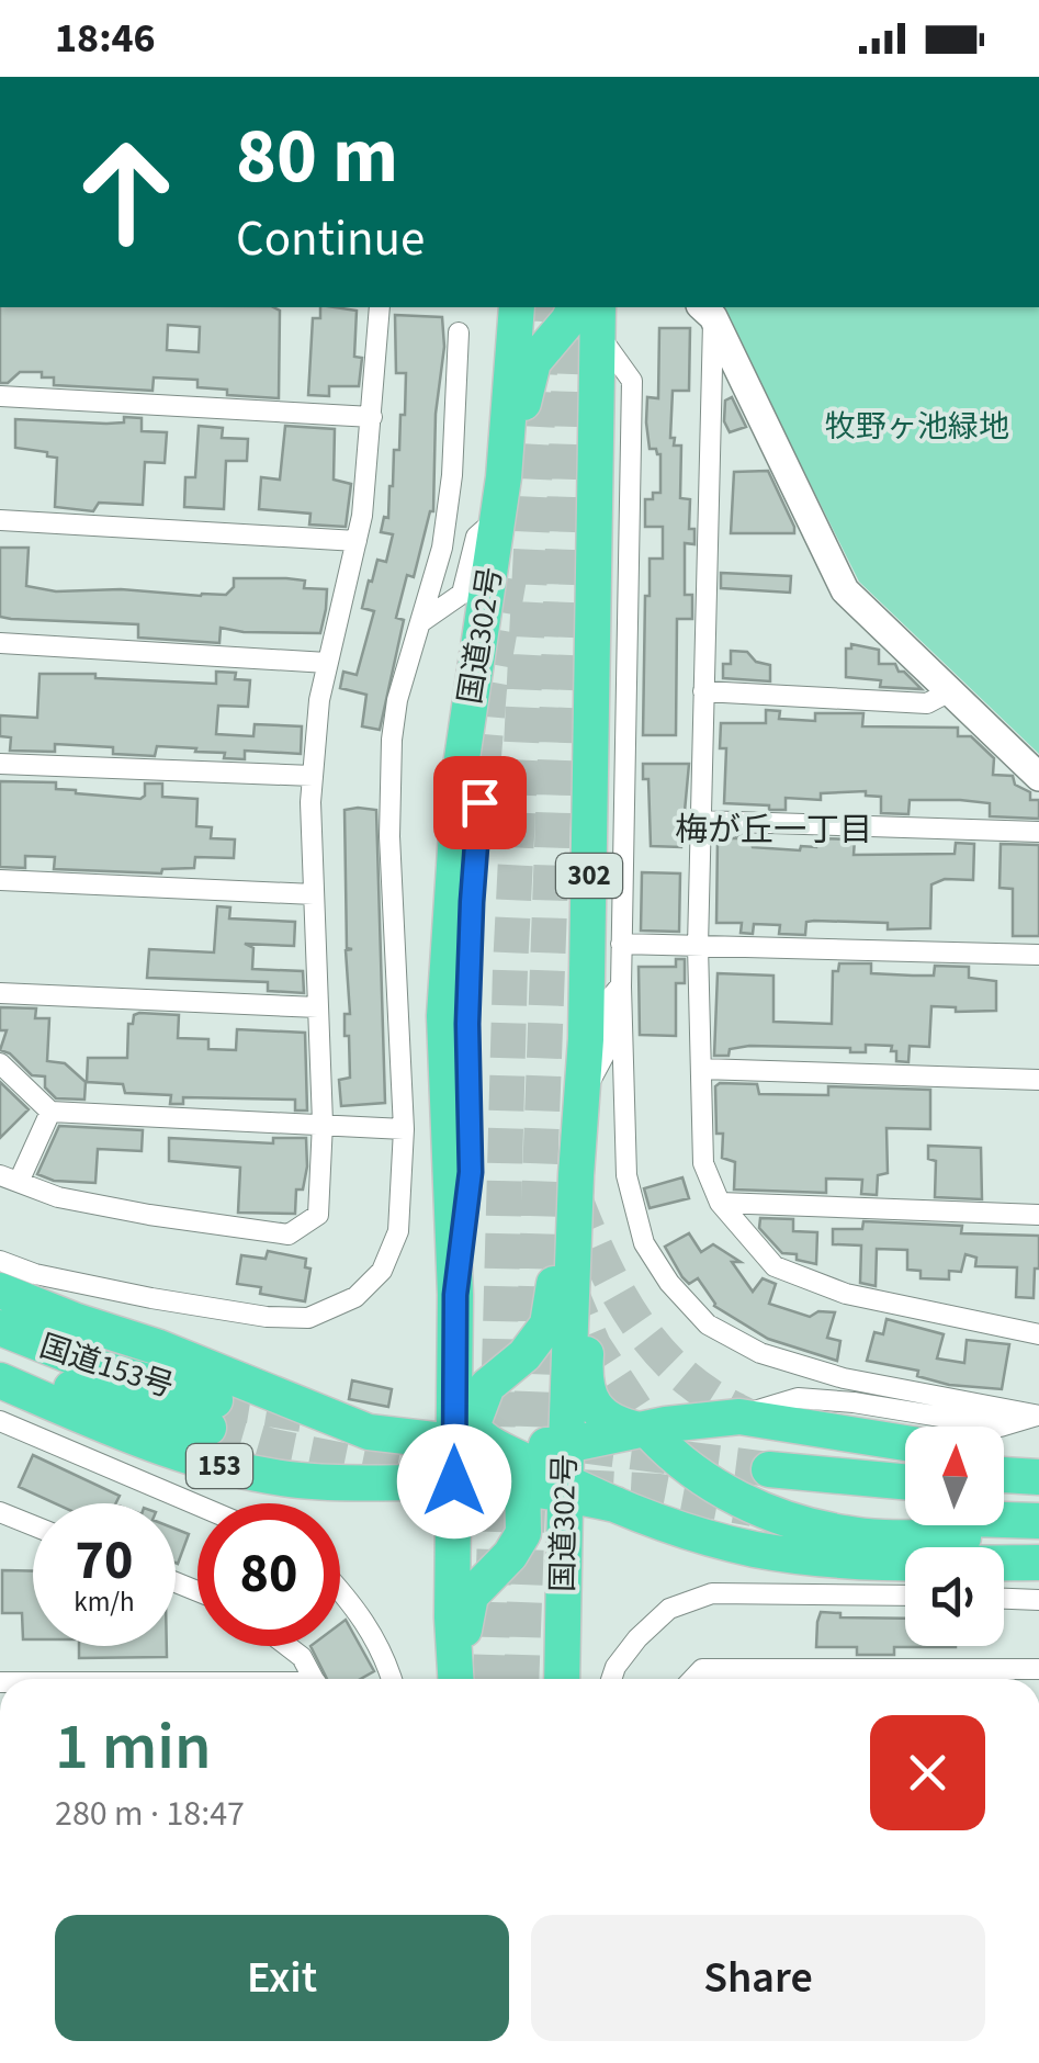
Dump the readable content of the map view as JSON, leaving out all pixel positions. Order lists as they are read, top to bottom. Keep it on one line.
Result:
{"streets":{"highway":["国道302号","302","国道153号","153"]},"crossings":[["国道302号","302"],["国道302号","153"],["302","153"]],"districts":["梅が丘一丁目"],"parks":["牧野ヶ池緑地"],"north":"top","page":{"status":"18:46","turn":["80 m","Continue"],"speed":"70 km/h","limit":"80","heading":["1 min","280 m · 18:47"],"buttons":["Exit","Share"]}}
